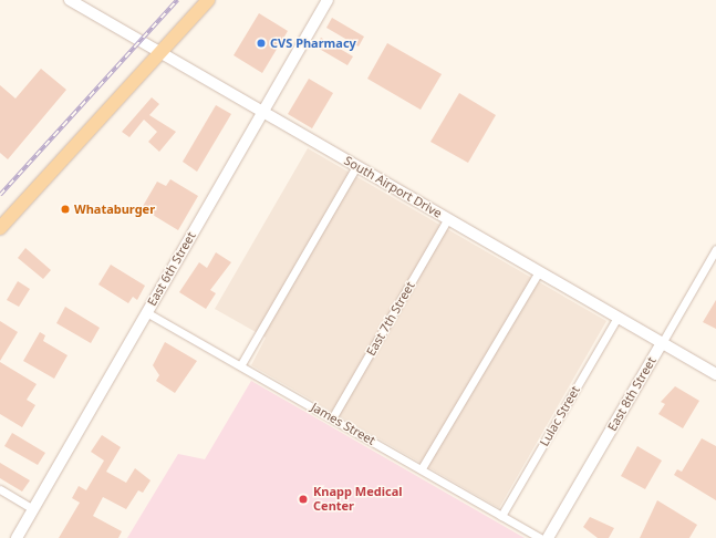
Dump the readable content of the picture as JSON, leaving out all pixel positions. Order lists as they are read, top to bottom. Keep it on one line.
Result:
{"streets":{"street":["South Airport Drive","East 6th Street","East 7th Street","East 8th Street","Lulac Street","James Street"]},"crossings":[["South Airport Drive","East 6th Street"],["South Airport Drive","East 7th Street"],["South Airport Drive","East 8th Street"],["South Airport Drive","Lulac Street"],["East 6th Street","James Street"],["East 7th Street","James Street"],["Lulac Street","James Street"]],"places":["CVS Pharmacy","Whataburger","Knapp Medical Center"]}
